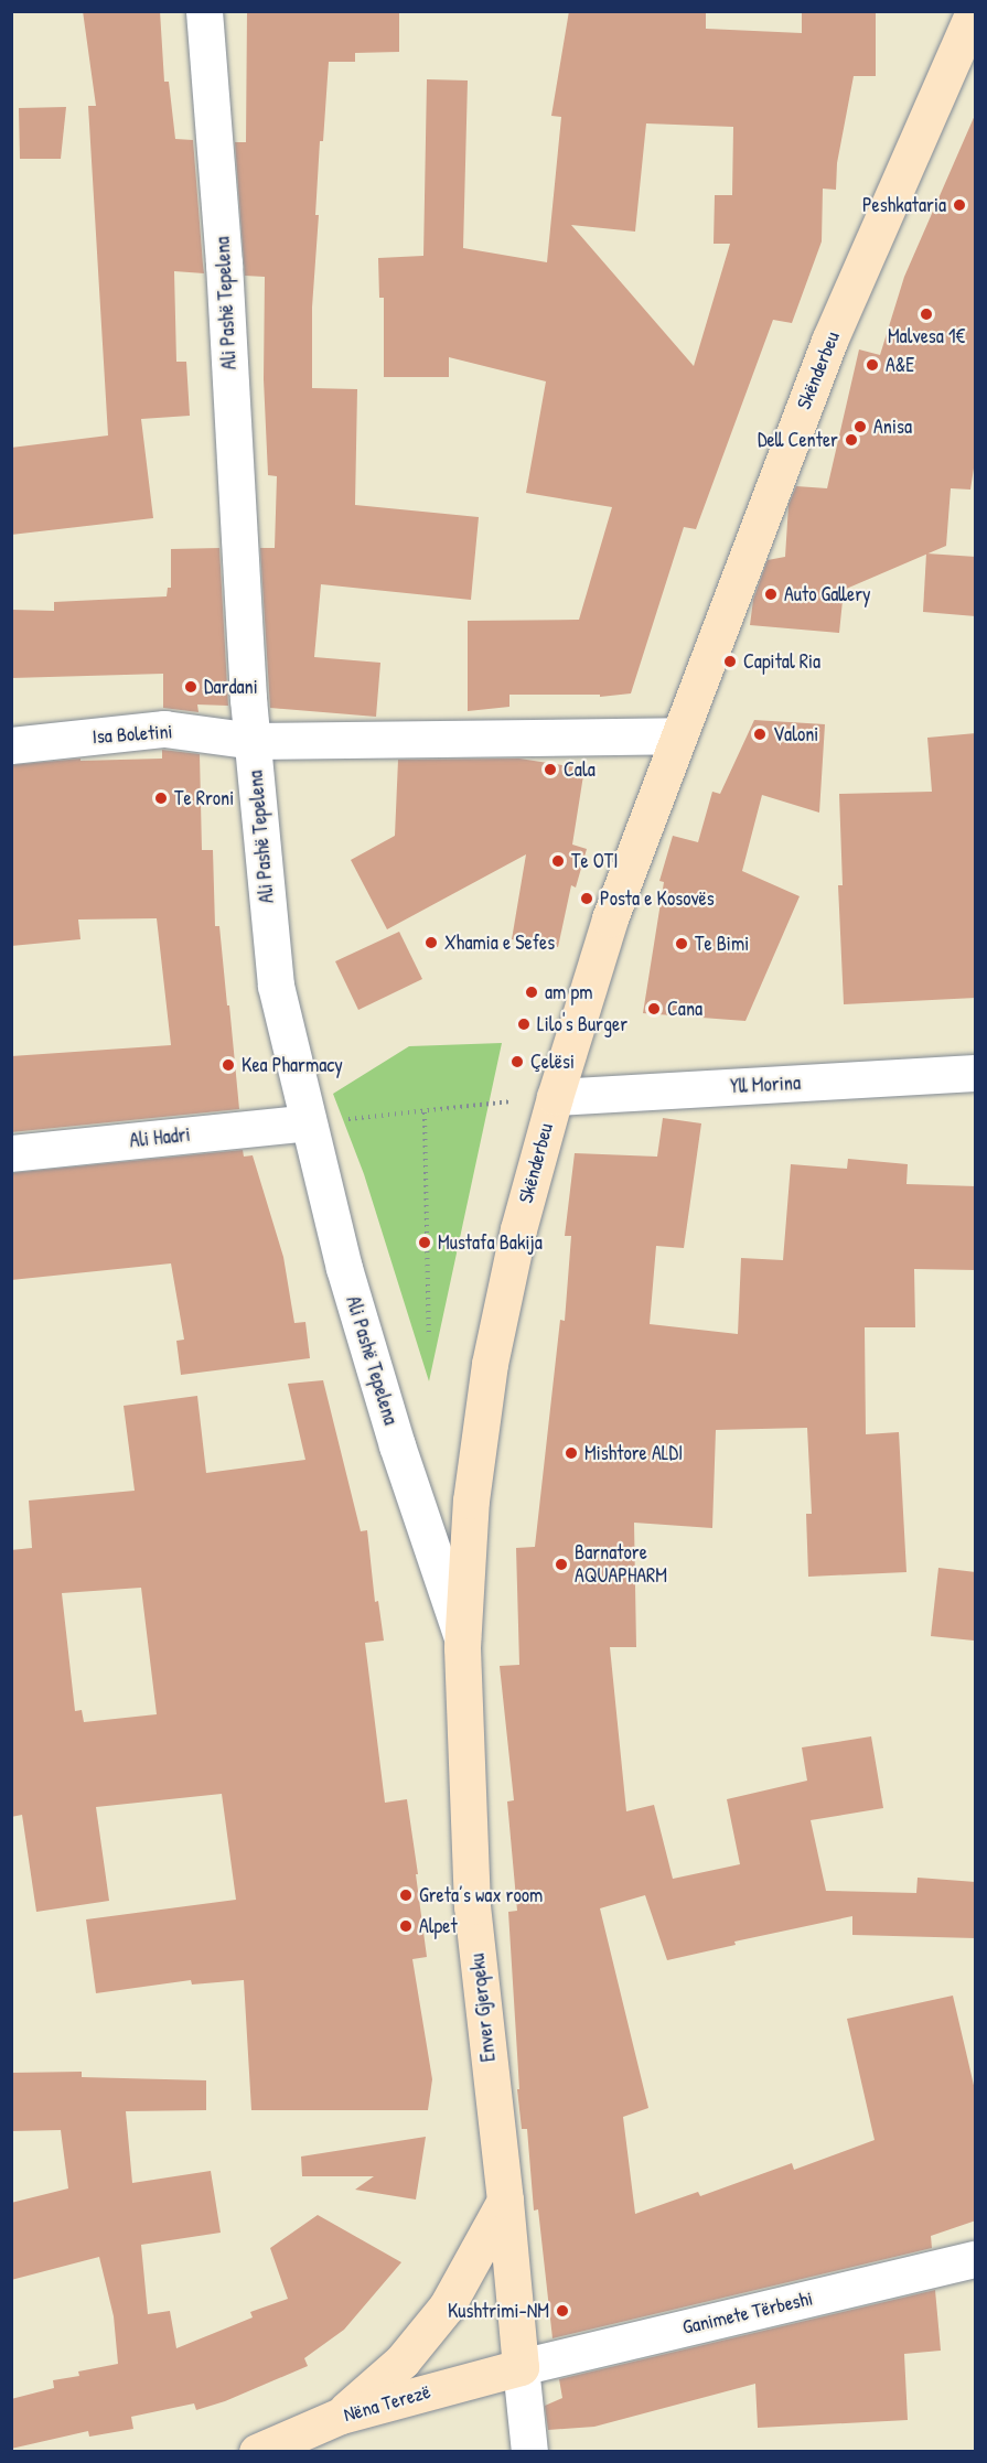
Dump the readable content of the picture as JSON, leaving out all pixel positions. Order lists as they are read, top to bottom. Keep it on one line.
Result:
{"streets":{"main road":["Skënderbeu","Enver Gjerqeku","Nëna Terezë"],"street":["Ali Pashë Tepelena","Isa Boletini","Yll Morina","Ali Hadri","Ganimete Tërbeshi"]},"crossings":[["Ali Pashë Tepelena","Skënderbeu"],["Ali Pashë Tepelena","Isa Boletini"],["Ali Pashë Tepelena","Ali Hadri"],["Ali Pashë Tepelena","Enver Gjerqeku"],["Skënderbeu","Yll Morina"],["Skënderbeu","Enver Gjerqeku"],["Enver Gjerqeku","Ganimete Tërbeshi"],["Enver Gjerqeku","Nëna Terezë"],["Ganimete Tërbeshi","Nëna Terezë"]],"places":["Peshkataria","Malvesa 1€","A&E","Anisa","Dell Center","Auto Gallery","Capital Ria","Dardani","Valoni","Cala","Te Rroni","Te OTI","Posta e Kosovës","Xhamia e Sefes","Te Bimi","am pm","Cana","Lilo's Burger","Çelësi","Kea Pharmacy","Mustafa Bakija","Mishtore ALDI","Barnatore AQUAPHARM","Greta’s wax room","Alpet","Kushtrimi-NM"]}
